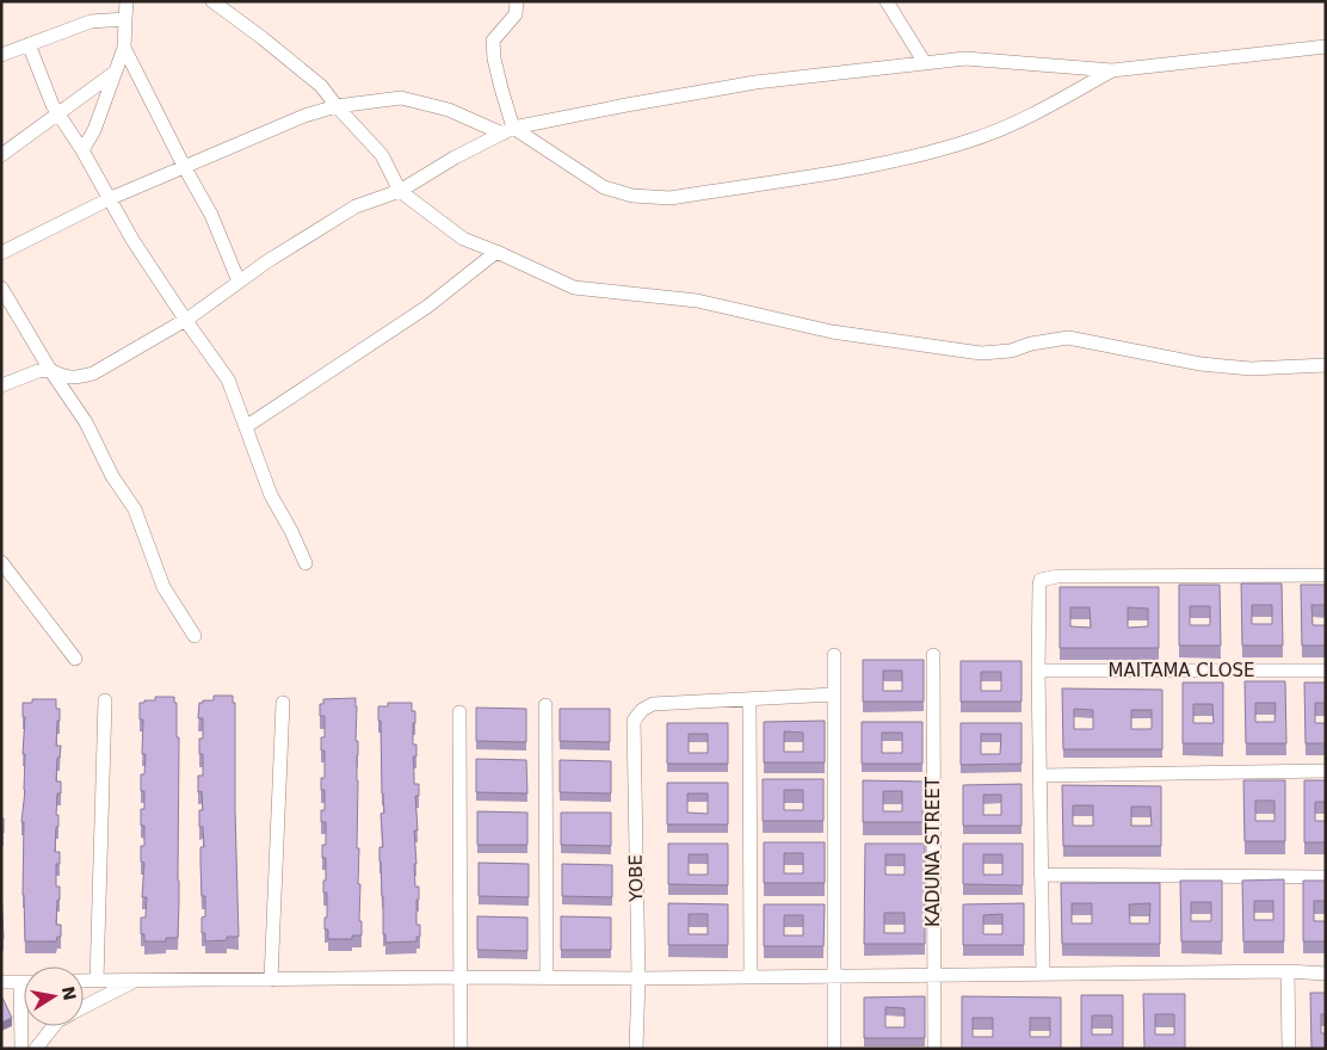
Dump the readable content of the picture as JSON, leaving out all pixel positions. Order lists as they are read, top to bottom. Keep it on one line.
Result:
{"streets":{"street":["MAITAMA CLOSE","KADUNA STREET","YOBE"]},"north":"right"}
